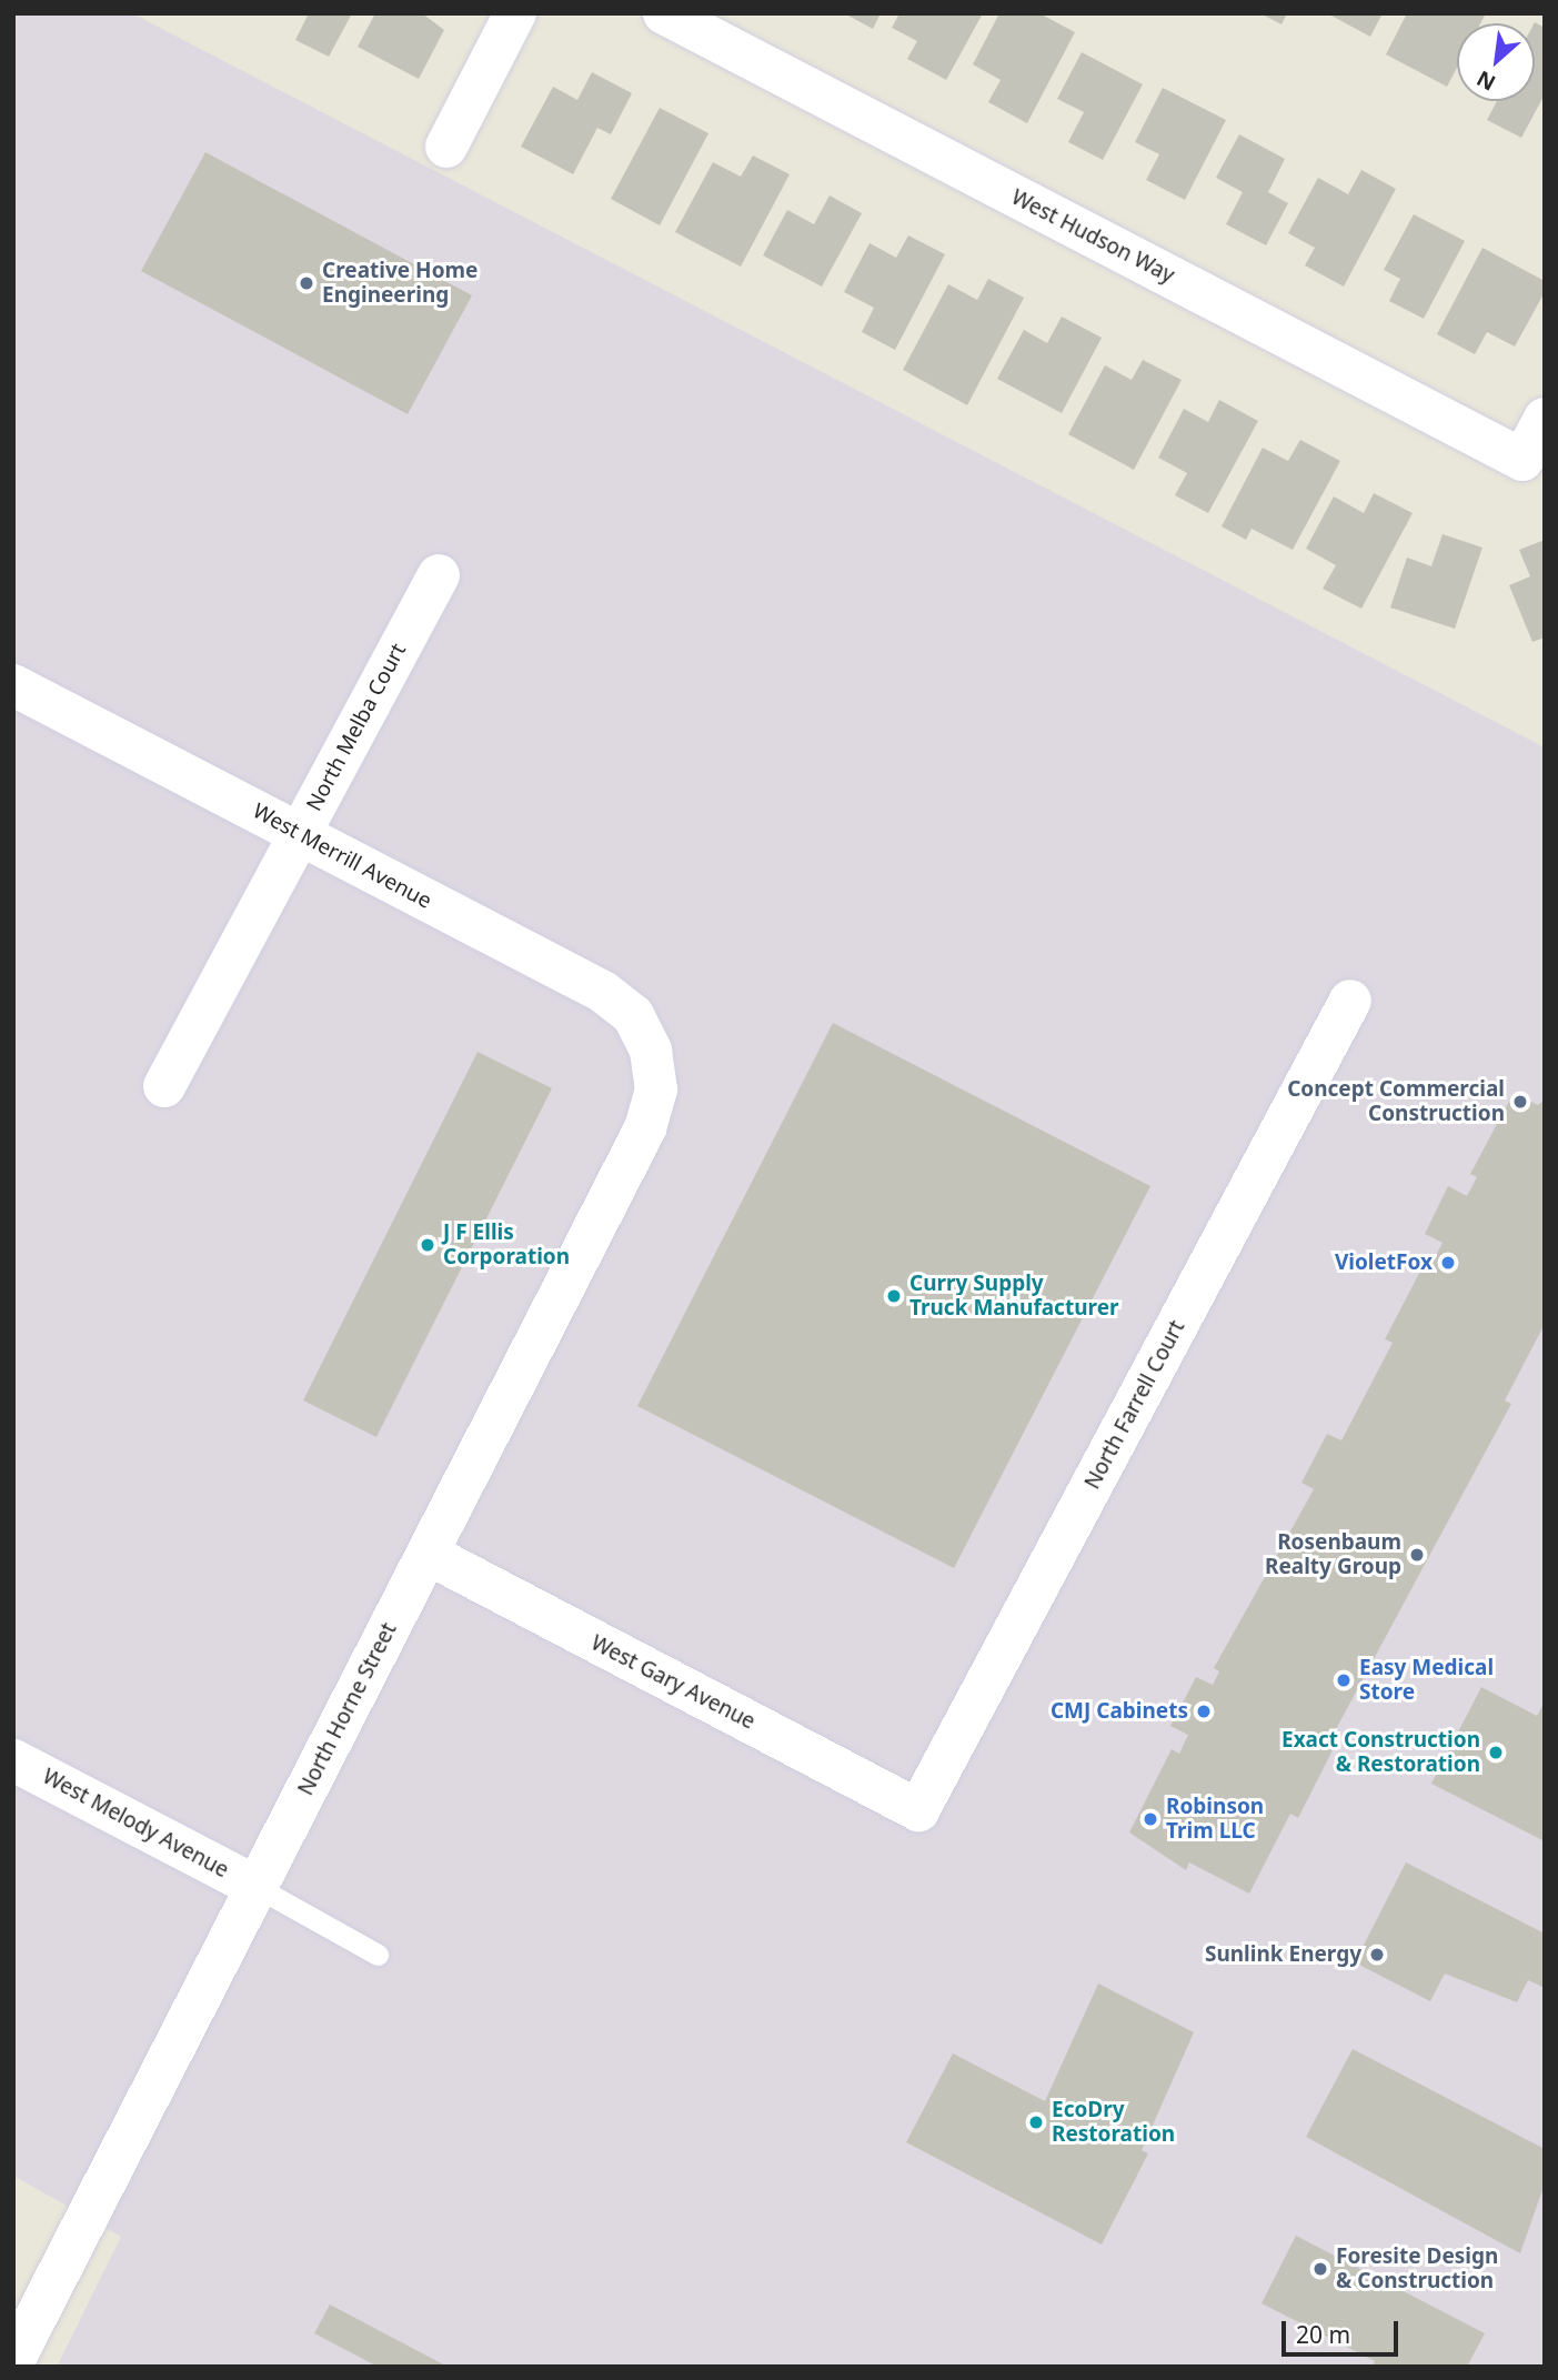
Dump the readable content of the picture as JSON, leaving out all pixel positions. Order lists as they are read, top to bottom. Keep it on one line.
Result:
{"streets":{"street":["West Hudson Way","North Melba Court","West Merrill Avenue","North Farrell Court","West Gary Avenue","North Horne Street","West Melody Avenue"]},"crossings":[["North Melba Court","West Merrill Avenue"],["West Merrill Avenue","North Horne Street"],["North Farrell Court","West Gary Avenue"],["West Gary Avenue","North Horne Street"],["North Horne Street","West Melody Avenue"]],"places":["Creative Home Engineering","Concept Commercial Construction","J F Ellis Corporation","VioletFox","Curry Supply Truck Manufacturer","Rosenbaum Realty Group","Easy Medical Store","CMJ Cabinets","Exact Construction & Restoration","Robinson Trim LLC","Sunlink Energy","EcoDry Restoration","Foresite Design & Construction"],"scale_bar":"20 m","north":"bottom left"}
